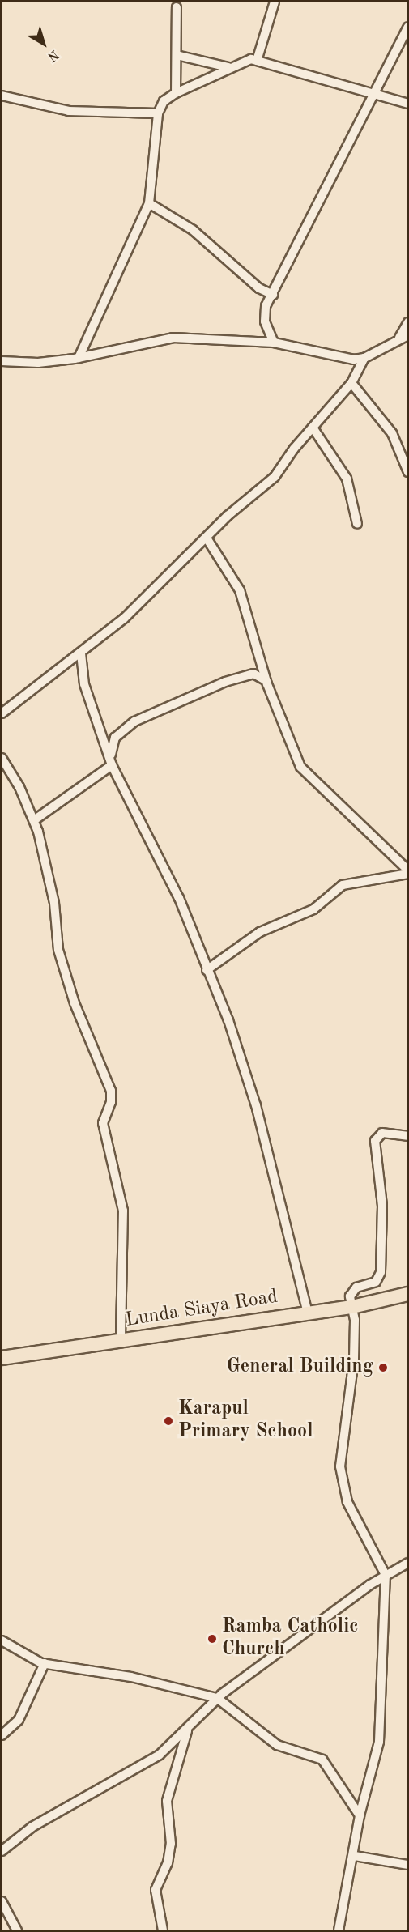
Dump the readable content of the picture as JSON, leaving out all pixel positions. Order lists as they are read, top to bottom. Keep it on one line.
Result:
{"streets":{"main road":["Lunda Siaya Road"]},"places":["General Building","Karapul Primary School","Ramba Catholic Church"],"north":"bottom right"}
